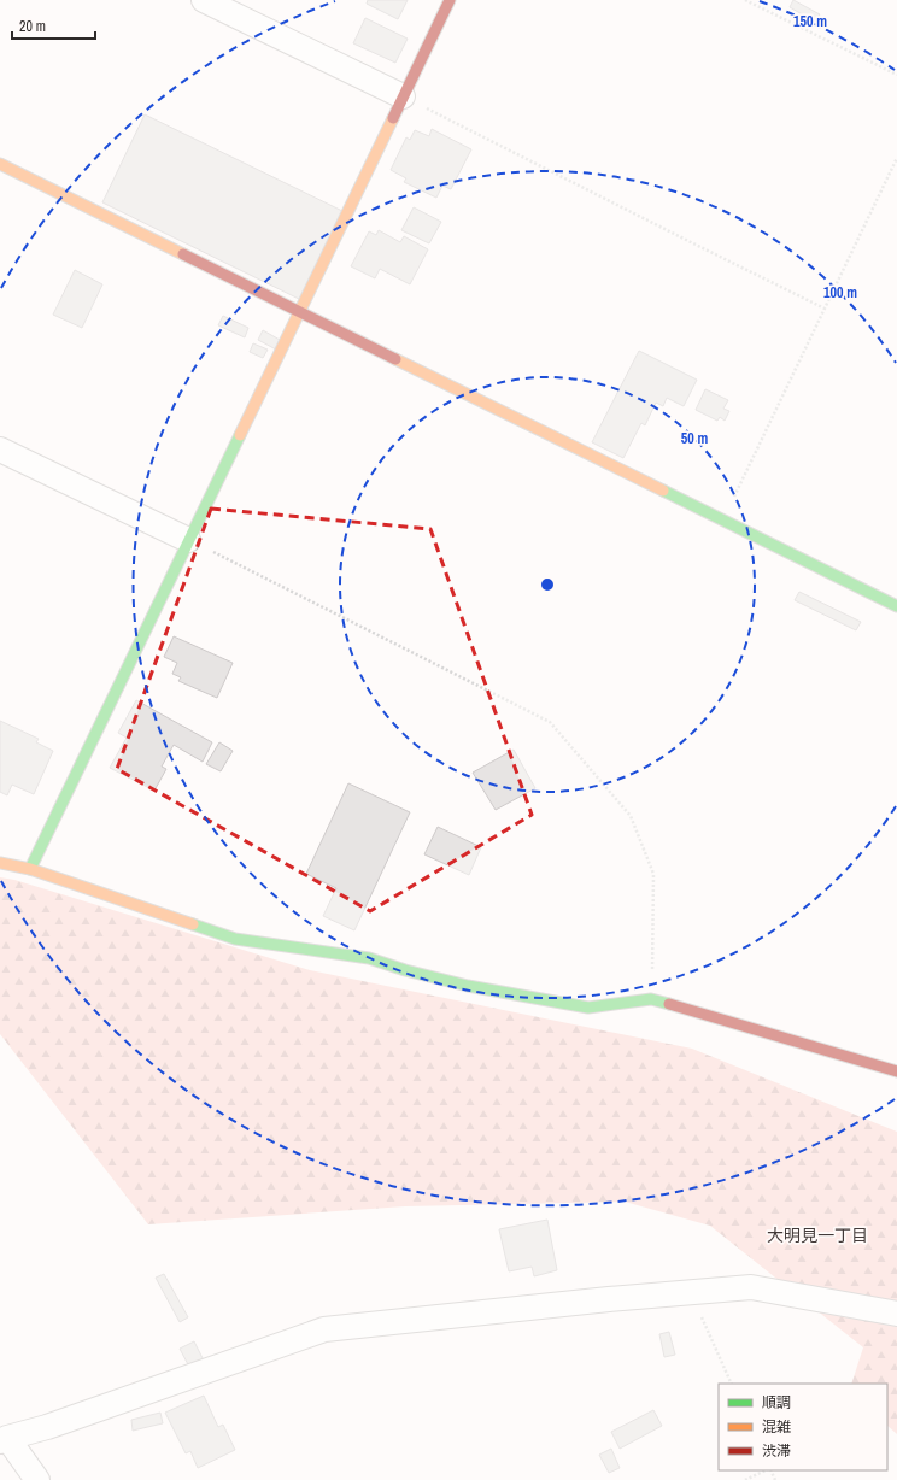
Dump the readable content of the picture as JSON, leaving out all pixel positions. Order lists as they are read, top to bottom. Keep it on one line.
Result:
{"districts":["大明見一丁目"],"legend":["順調","混雑","渋滞"],"scale_bar":"20 m","rings":["150 m","100 m","50 m"]}
